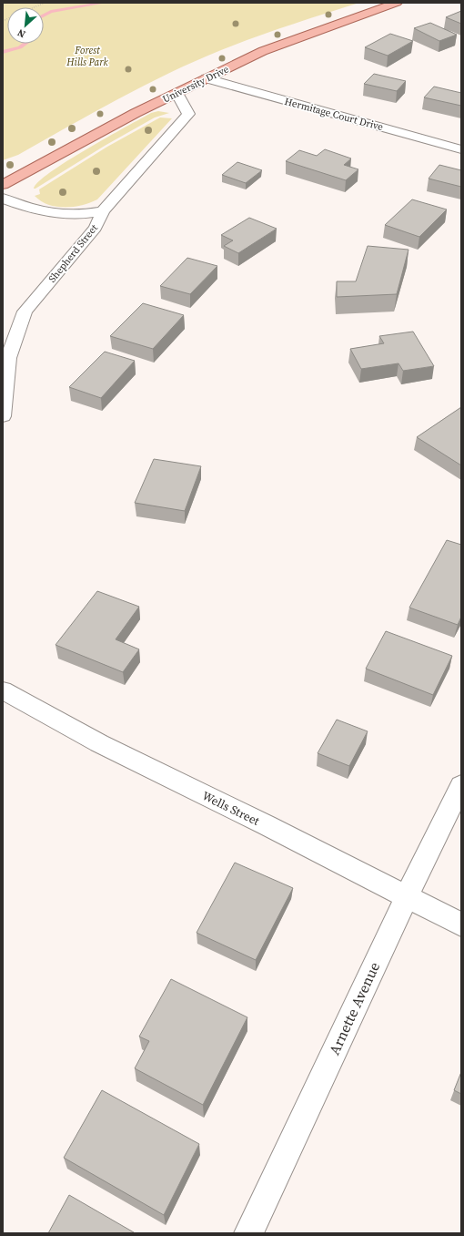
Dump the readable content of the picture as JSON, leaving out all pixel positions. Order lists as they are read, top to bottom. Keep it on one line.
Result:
{"streets":{"main road":["University Drive"],"street":["Hermitage Court Drive","Shepherd Street","Wells Street","Arnette Avenue"]},"crossings":[["University Drive","Hermitage Court Drive"],["University Drive","Shepherd Street"],["Wells Street","Arnette Avenue"]],"parks":["Forest Hills Park"],"north":"bottom left"}
